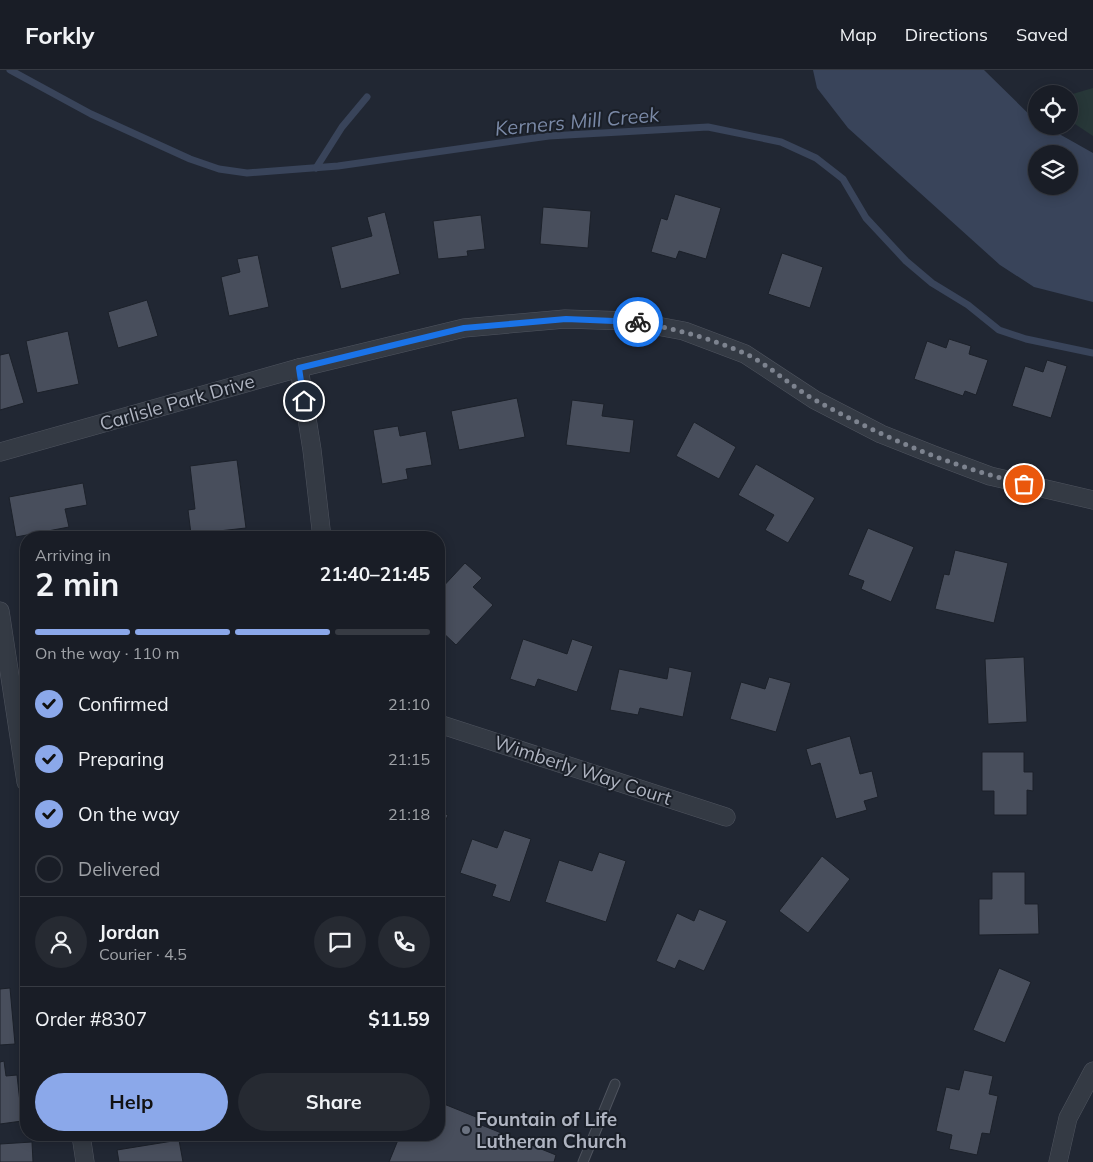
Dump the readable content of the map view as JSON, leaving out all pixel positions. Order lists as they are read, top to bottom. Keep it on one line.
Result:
{"streets":{"street":["Carlisle Park Drive","Wimberly Way Court"]},"water":["Kerners Mill Creek"],"places":["Fountain of Life Lutheran Church"],"page":{"header":"Forkly","nav":["Map","Directions","Saved"],"heading":["2 min","Arriving in","21:40–21:45"],"panel":["Jordan","Courier · 4.5","Order #8307","$11.59"],"bar":"On the way · 110 m","list":[["Confirmed","21:10"],["Preparing","21:15"],["On the way","21:18"],"Delivered"],"buttons":["Help","Share"]}}
